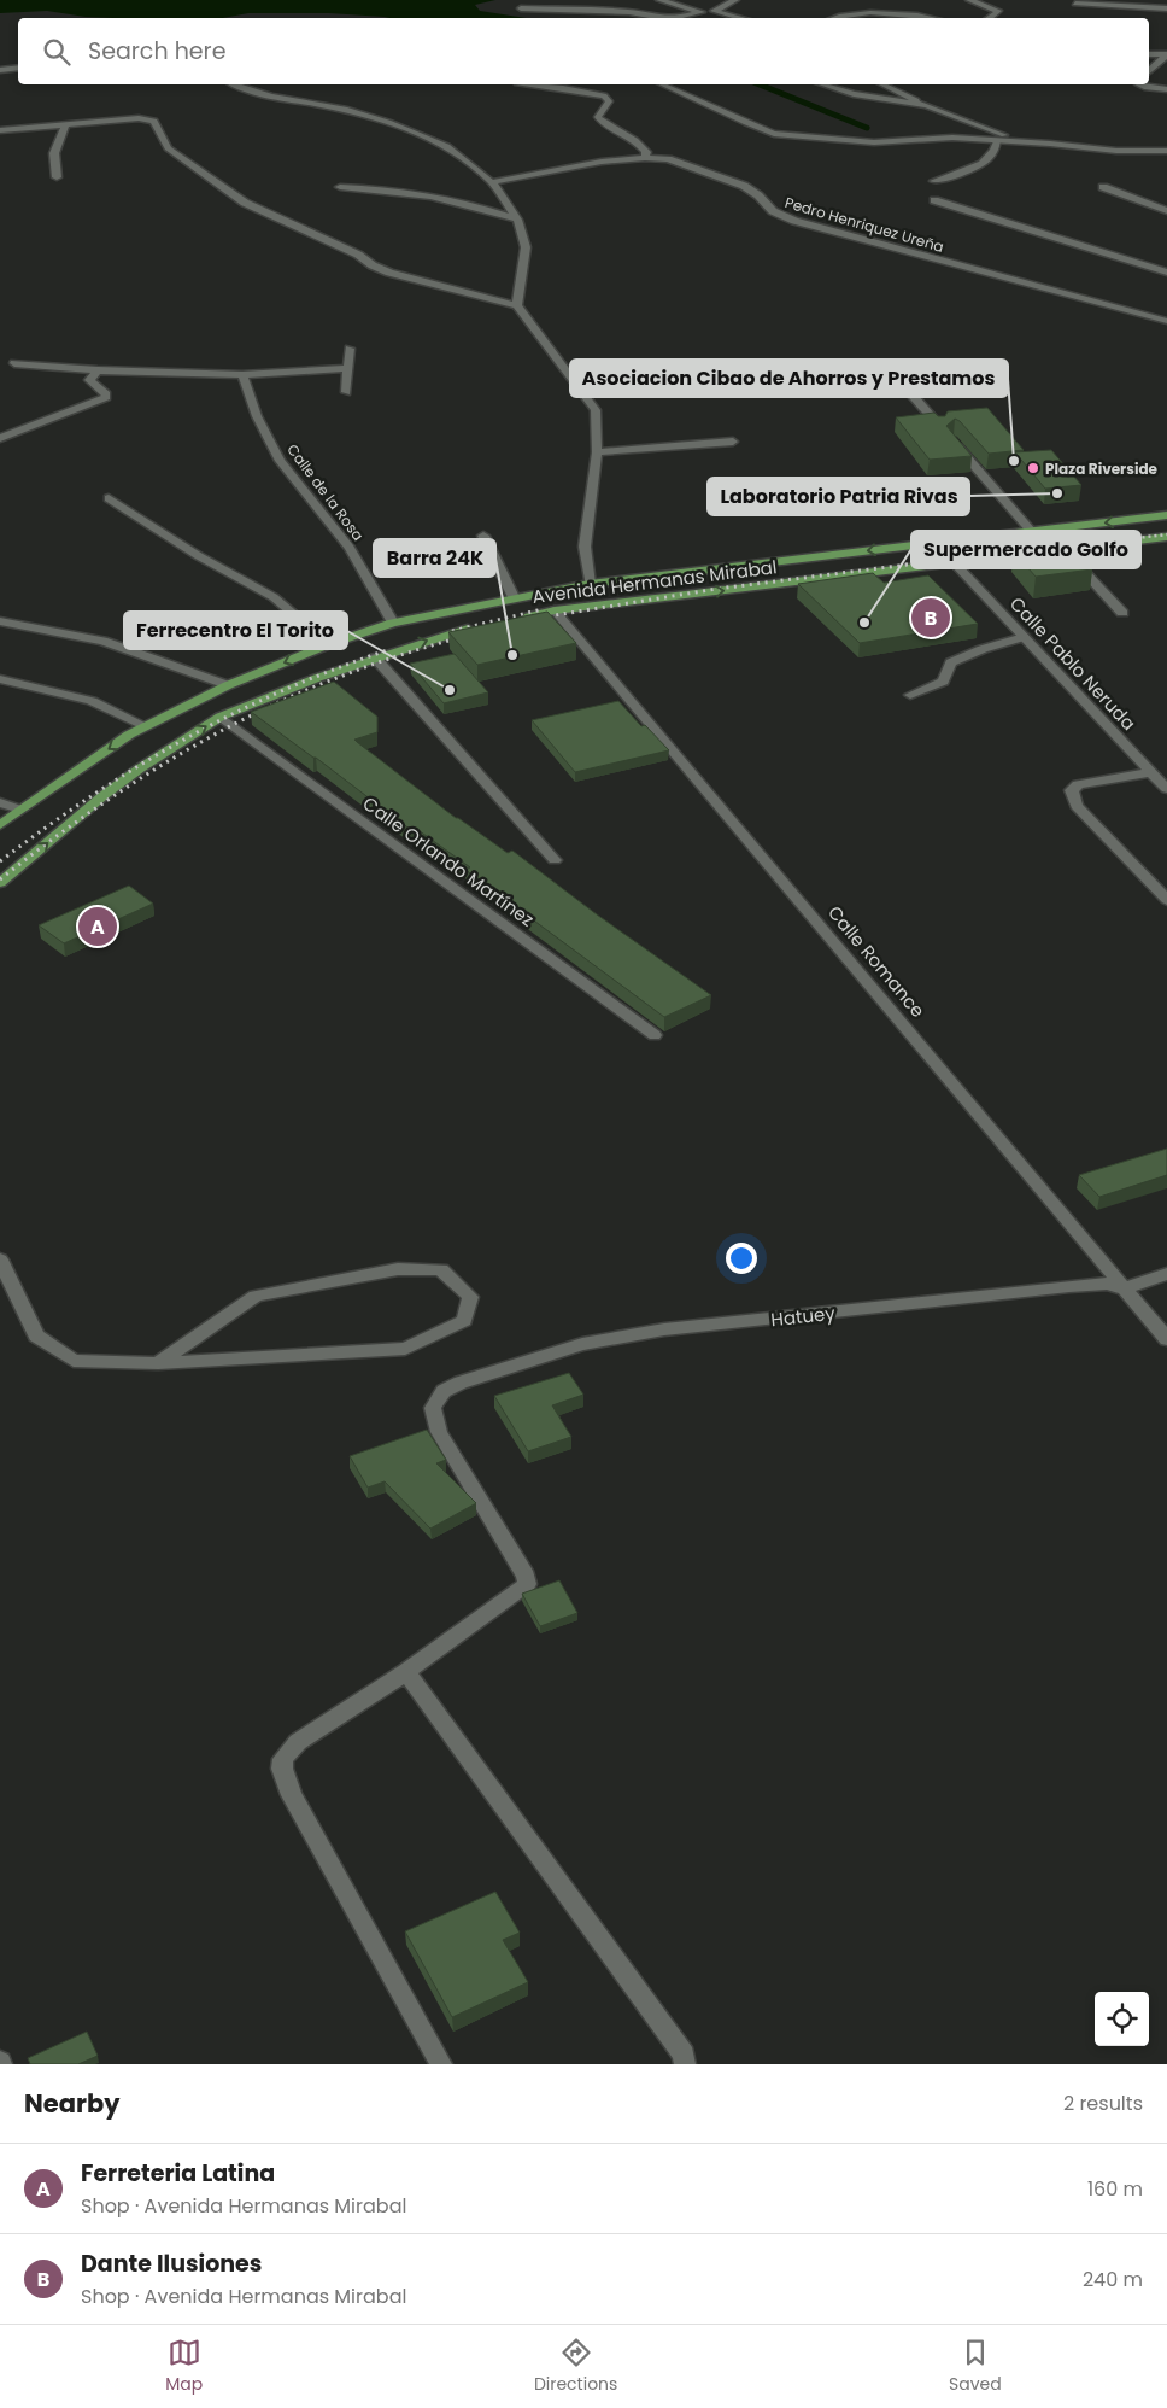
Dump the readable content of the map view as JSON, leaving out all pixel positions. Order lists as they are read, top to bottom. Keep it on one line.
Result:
{"streets":{"main road":["Avenida Hermanas Mirabal"],"street":["Pedro Henriquez Ureña","Calle de la Rosa","Calle Pablo Neruda","Calle Orlando Martínez","Calle Romance","Hatuey"]},"crossings":[["Calle de la Rosa","Avenida Hermanas Mirabal"],["Avenida Hermanas Mirabal","Calle Pablo Neruda"],["Avenida Hermanas Mirabal","Calle Romance"],["Calle Romance","Hatuey"]],"places":["Asociacion Cibao de Ahorros y Prestamos","Plaza Riverside","Laboratorio Patria Rivas","Supermercado Golfo","Barra 24K","Ferrecentro El Torito"],"page":{"search":"Search here","pins":["B","A"],"heading":["Nearby","2 results"],"list":[{"mark":"A","name":"Ferreteria Latina","note":"Shop · Avenida Hermanas Mirabal","value":"160 m"},{"mark":"B","name":"Dante Ilusiones","note":"Shop · Avenida Hermanas Mirabal","value":"240 m"}],"nav":["Map","Directions","Saved"]}}
